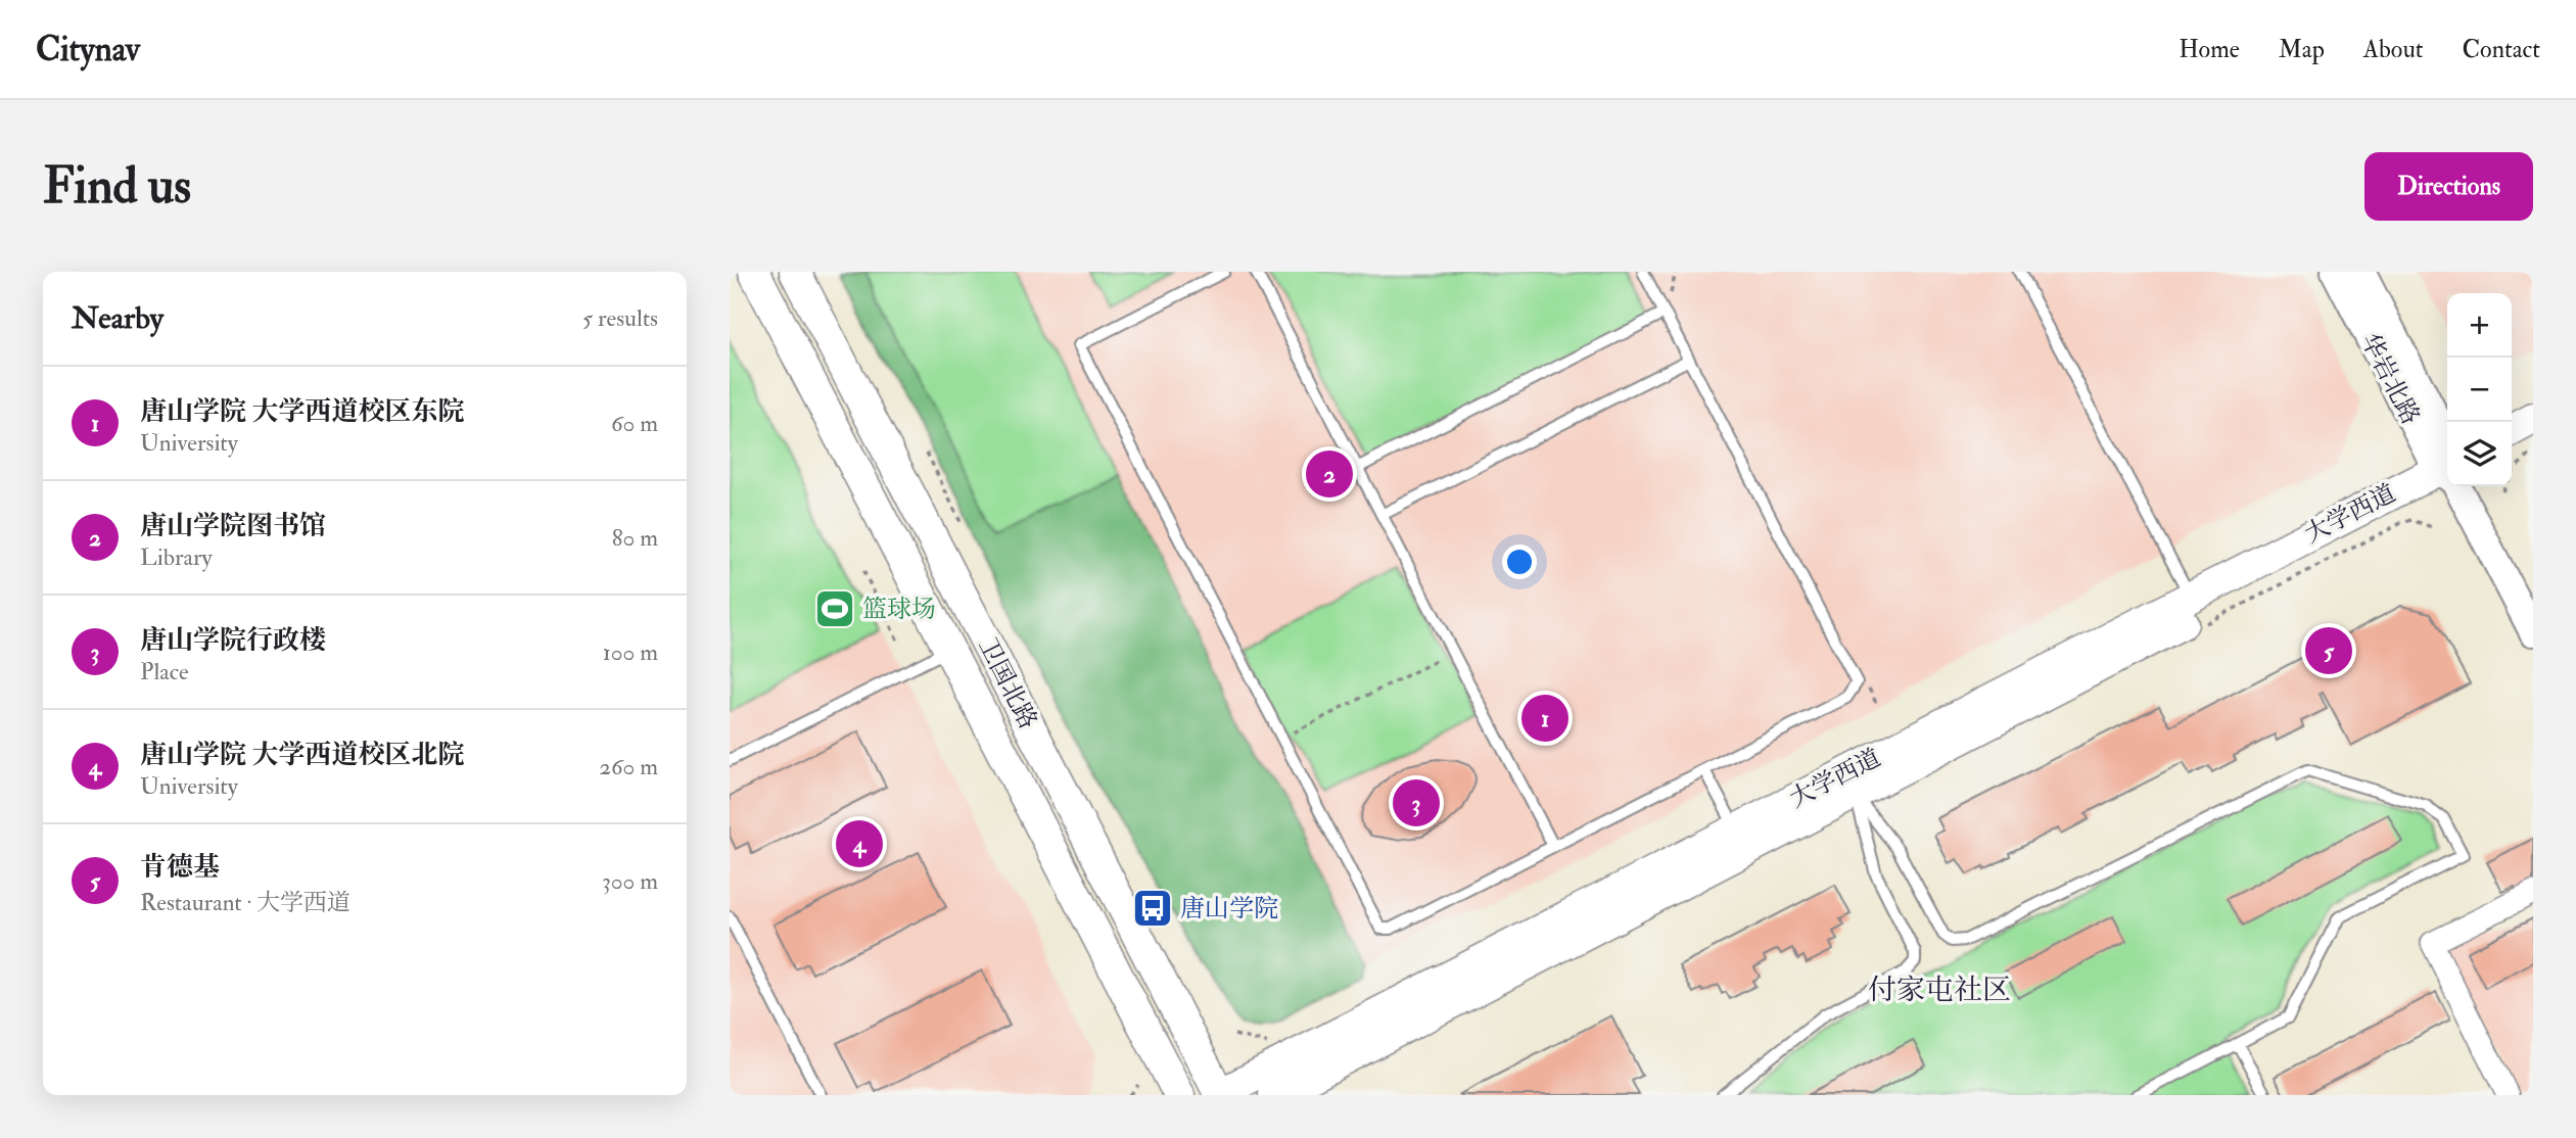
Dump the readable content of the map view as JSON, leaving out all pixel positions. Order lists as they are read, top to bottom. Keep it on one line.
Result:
{"streets":{"main road":["大学西道","卫国北路"],"street":["华岩北路"]},"crossings":[["大学西道","卫国北路"]],"districts":["付家屯社区"],"places":{"sports":["篮球场"],"bus stop":["唐山学院"]},"page":{"header":"Citynav","nav":["Home","Map","About","Contact"],"buttons":"Directions","title":"Find us","heading":["Nearby","5 results"],"map_buttons":["+","−"],"list":[{"mark":"1","name":"唐山学院 大学西道校区东院","note":"University","value":"60 m"},{"mark":"2","name":"唐山学院图书馆","note":"Library","value":"80 m"},{"mark":"3","name":"唐山学院行政楼","note":"Place","value":"100 m"},{"mark":"4","name":"唐山学院 大学西道校区北院","note":"University","value":"260 m"},{"mark":"5","name":"肯德基","note":"Restaurant · 大学西道","value":"300 m"}],"pins":["2","5","1","3","4"]}}
